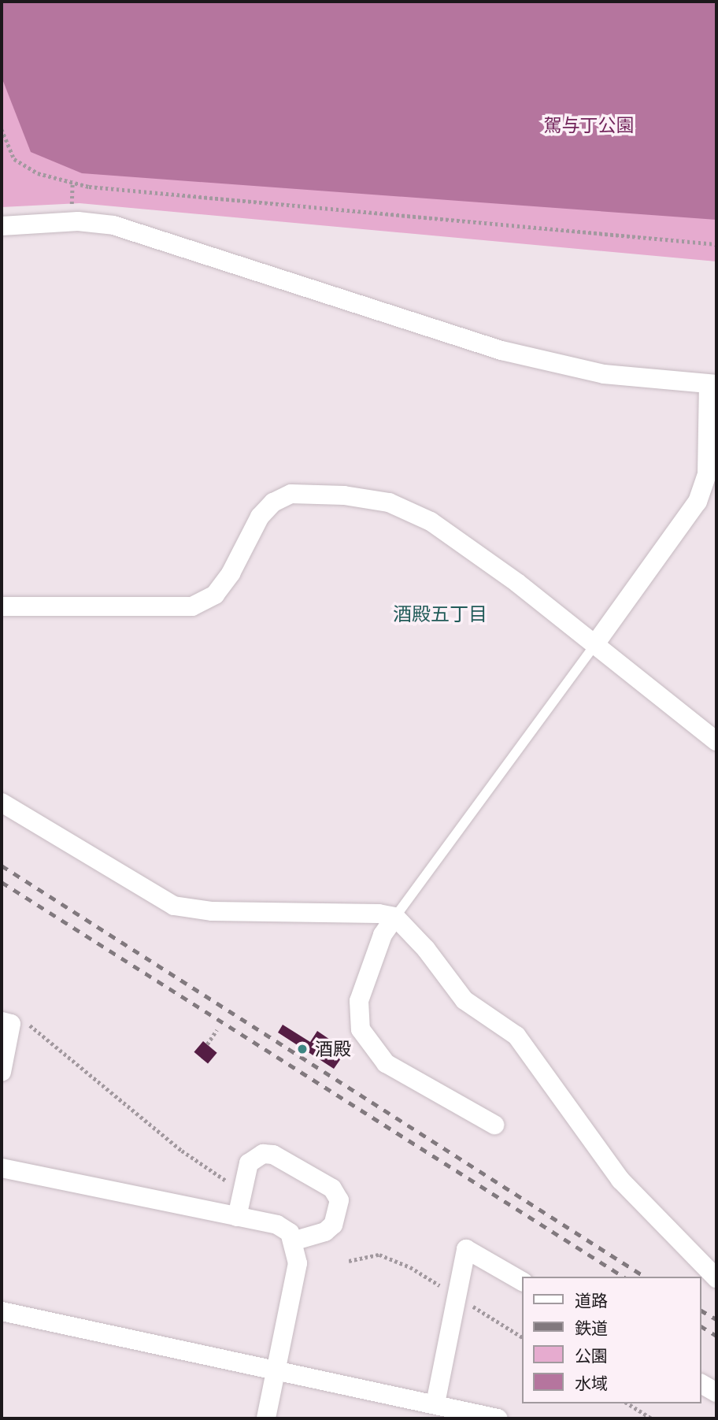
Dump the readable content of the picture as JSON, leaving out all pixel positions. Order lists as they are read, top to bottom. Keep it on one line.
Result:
{"districts":["酒殿五丁目"],"parks":["駕与丁公園"],"places":["酒殿"],"legend":["道路","鉄道","公園","水域"]}
